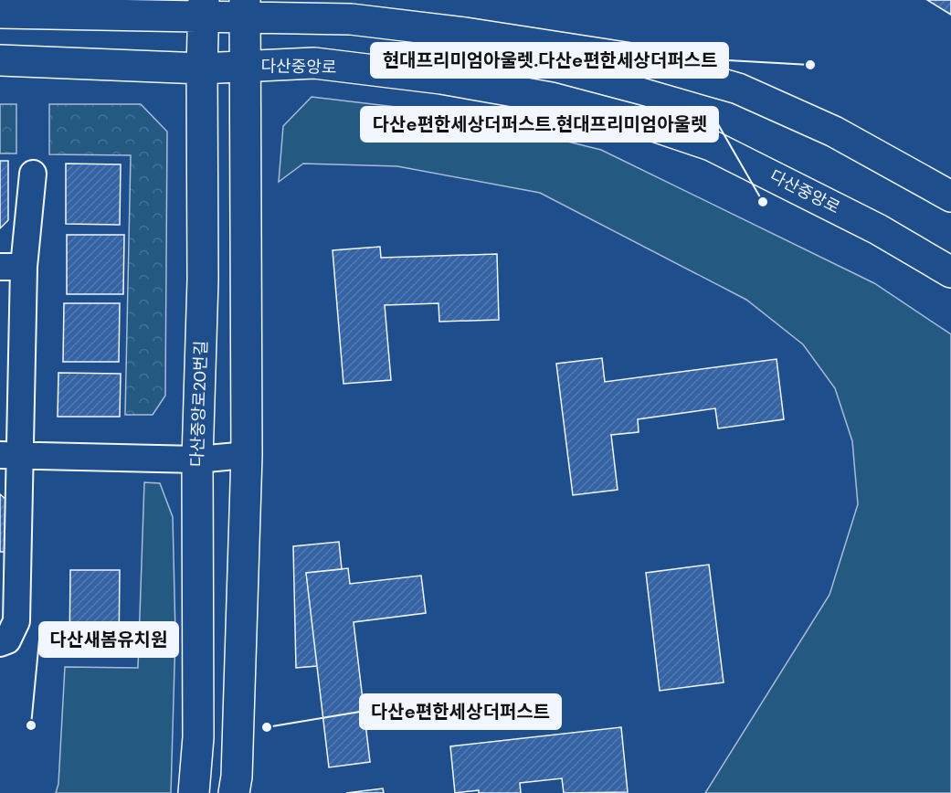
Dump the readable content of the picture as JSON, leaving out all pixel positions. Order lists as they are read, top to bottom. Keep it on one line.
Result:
{"streets":{"street":["다산중앙로","다산중앙로20번길"]},"crossings":[["다산중앙로","다산중앙로20번길"]],"places":["현대프리미엄아울렛.다산e편한세상더퍼스트","다산e편한세상더퍼스트.현대프리미엄아울렛","다산새봄유치원","다산e편한세상더퍼스트"]}
